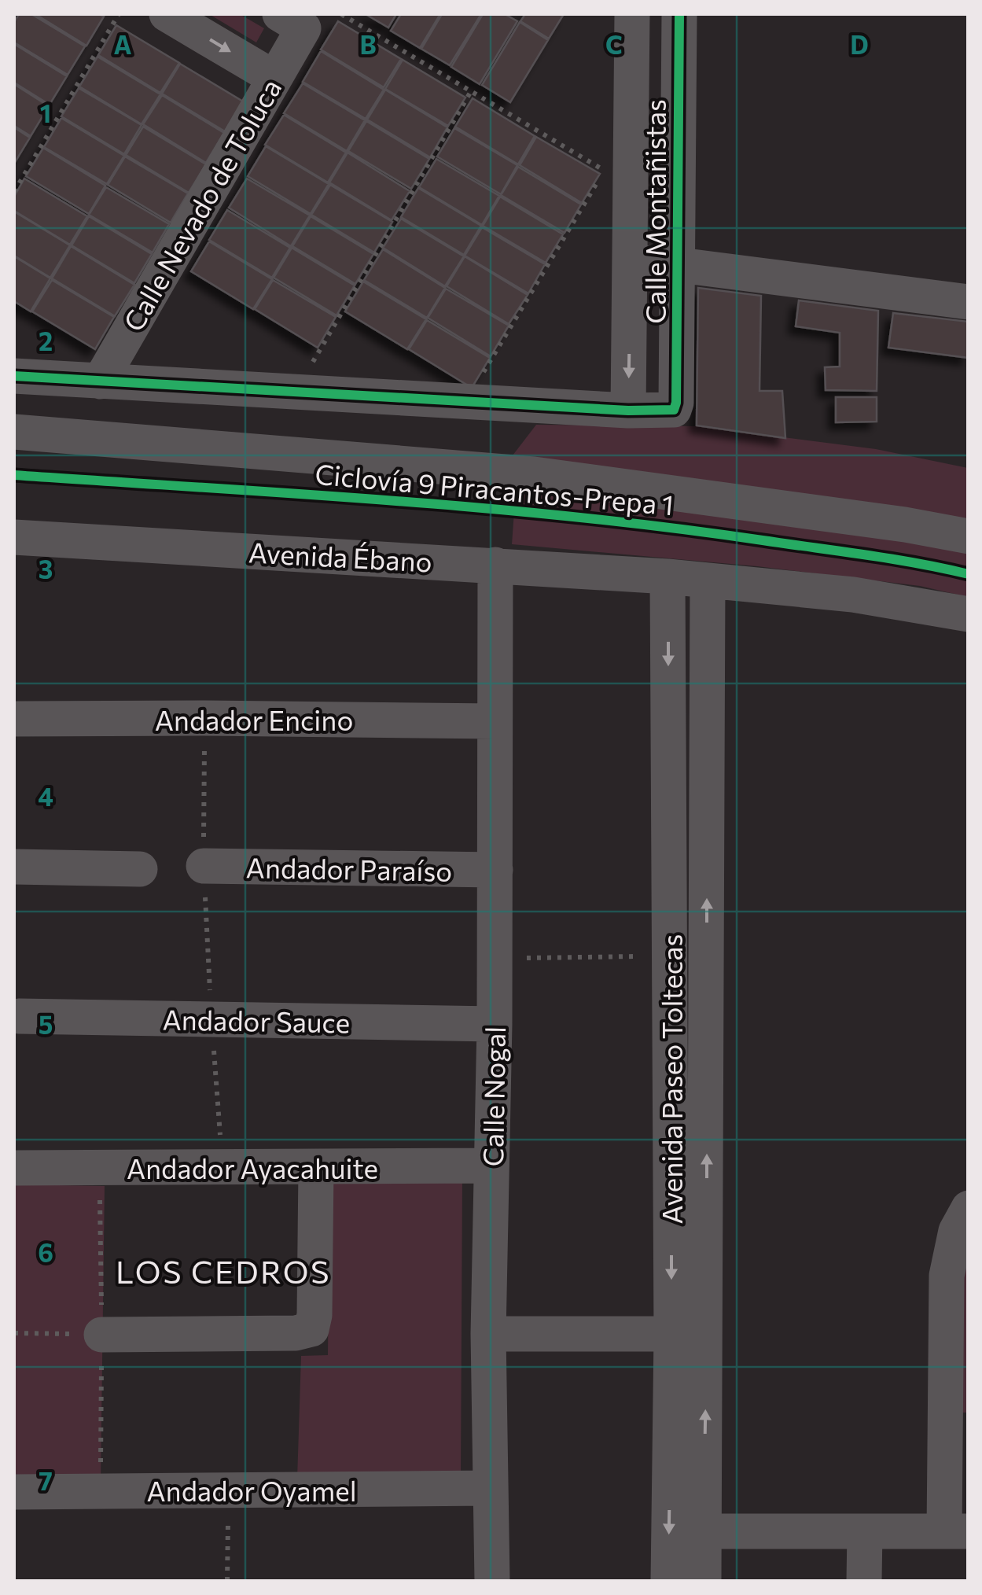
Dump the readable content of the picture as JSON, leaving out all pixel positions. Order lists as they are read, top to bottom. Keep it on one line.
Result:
{"streets":{"street":["Calle Nevado de Toluca","Calle Montañistas","Avenida Ébano","Andador Encino","Andador Paraíso","Andador Sauce","Avenida Paseo Toltecas","Calle Nogal","Andador Ayacahuite","Andador Oyamel"],"cycle path":["Ciclovía 9 Piracantos-Prepa 1"]},"crossings":[["Avenida Ébano","Avenida Paseo Toltecas"],["Avenida Ébano","Calle Nogal"],["Andador Encino","Calle Nogal"],["Andador Paraíso","Calle Nogal"],["Andador Sauce","Calle Nogal"],["Calle Nogal","Andador Ayacahuite"],["Calle Nogal","Andador Oyamel"]],"districts":["LOS CEDROS"],"grid":{"columns":["A","B","C","D"],"rows":["1","2","3","4","5","6","7"]}}
